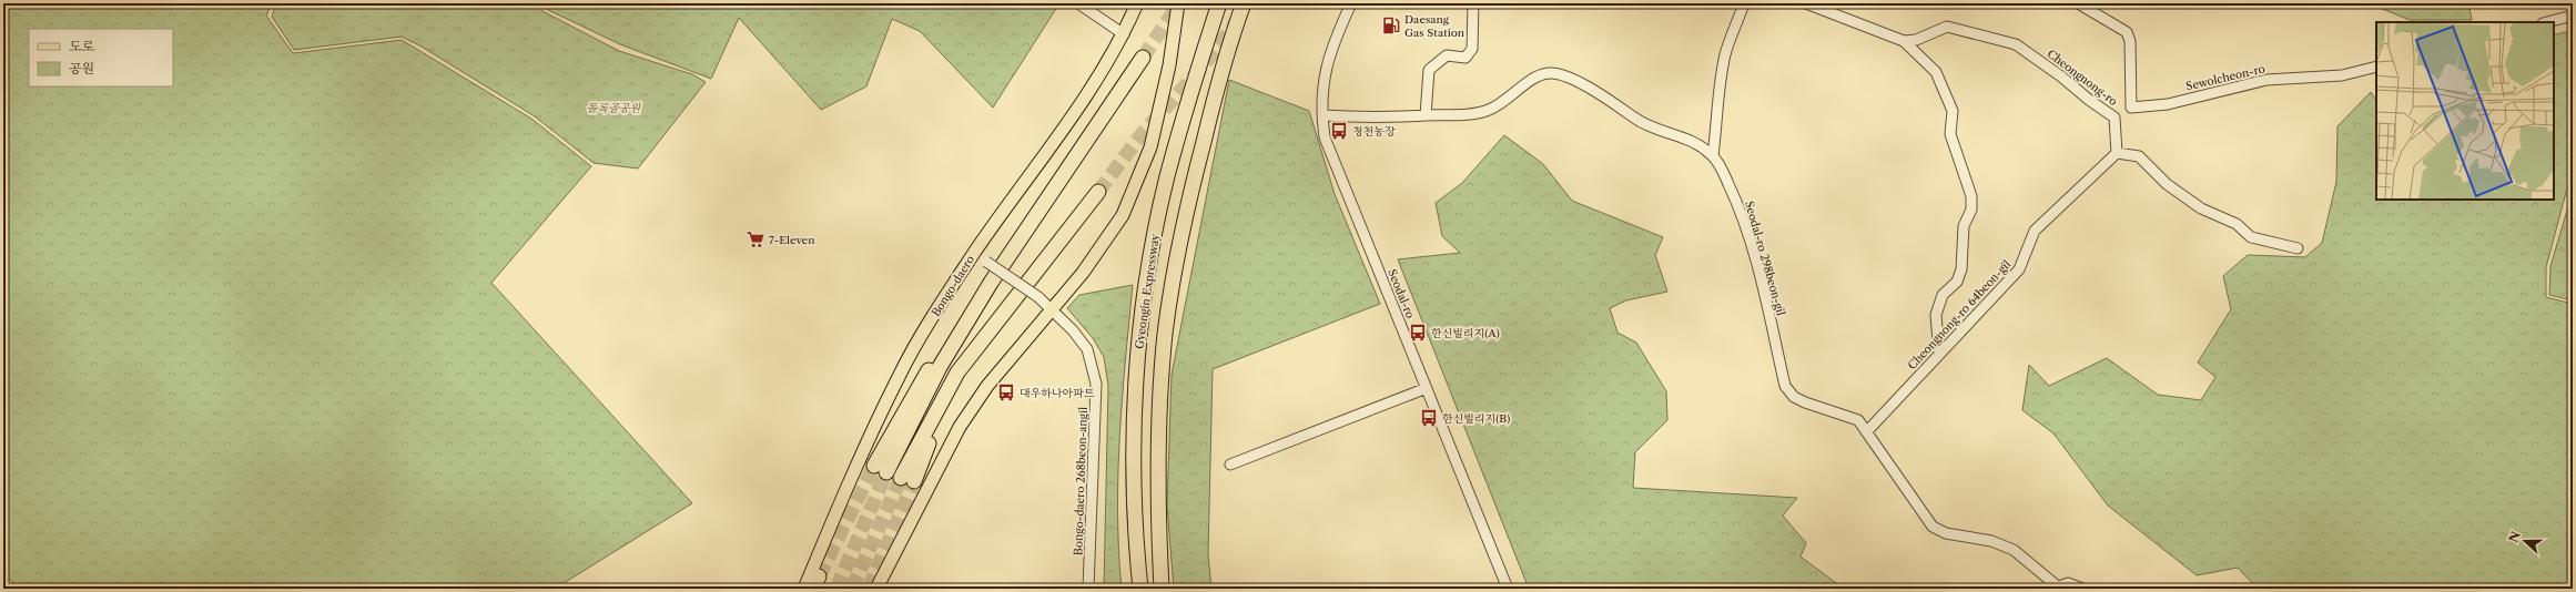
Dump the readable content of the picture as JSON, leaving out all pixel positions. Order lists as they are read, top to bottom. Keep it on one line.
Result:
{"streets":{"highway":["Gyeongin Expressway"],"main road":["Bongo-daero"],"street":["Cheongnong-ro","Sewolcheon-ro","Seodal-ro 298beon-gil","Seodal-ro","Cheongnong-ro 64beon-gil","Bongo-daero 268beon-angil"]},"crossings":[["Cheongnong-ro","Sewolcheon-ro"],["Cheongnong-ro","Cheongnong-ro 64beon-gil"],["Seodal-ro 298beon-gil","Seodal-ro"],["Seodal-ro 298beon-gil","Cheongnong-ro 64beon-gil"],["Bongo-daero","Bongo-daero 268beon-angil"]],"parks":["돌록골공원"],"places":{"fuel station":["Daesang Gas Station"],"bus stop":["청천농장","한신빌리지(A)","대우하나아파트","한신빌리지(B)"],"supermarket":["7-Eleven"]},"legend":["도로","공원"],"north":"left"}
